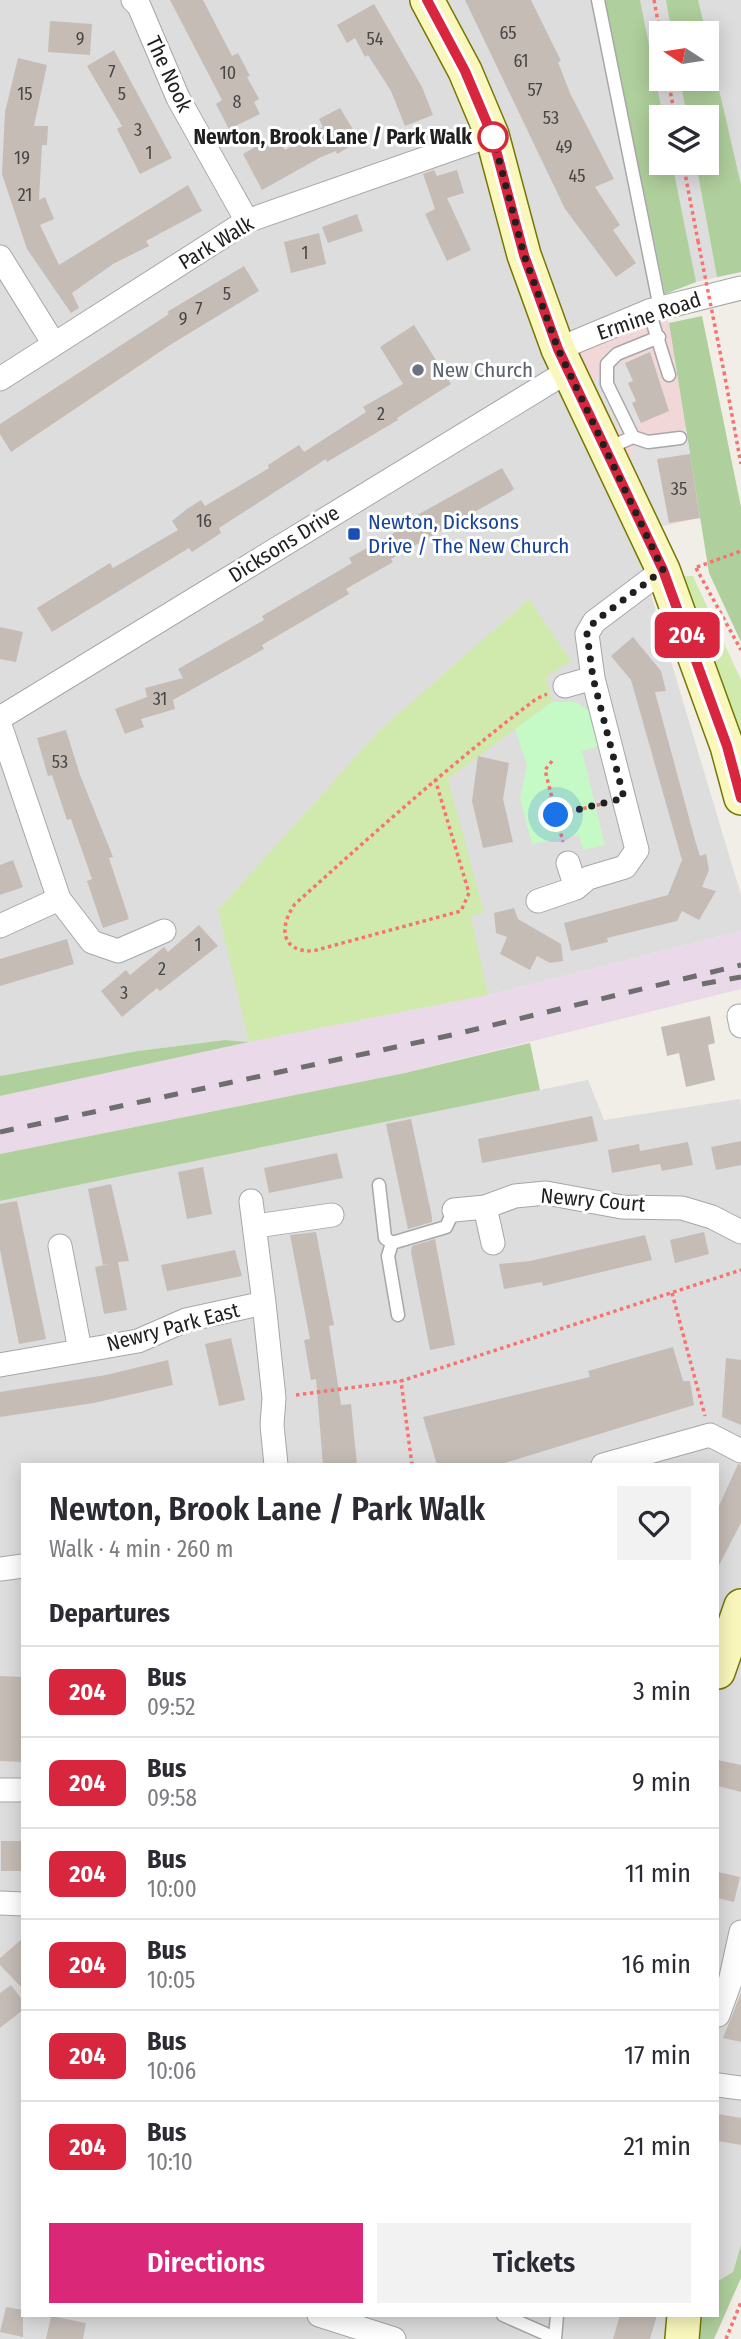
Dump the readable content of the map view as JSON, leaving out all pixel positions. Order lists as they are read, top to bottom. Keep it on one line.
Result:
{"streets":{"street":["The Nook","Park Walk","Ermine Road","Dicksons Drive","Newry Court","Newry Park East"]},"crossings":[["The Nook","Park Walk"],["Ermine Road","Dicksons Drive"]],"places":{"other":["Newton, Brook Lane / Park Walk","New Church"],"transit":["Newton, Dicksons Drive / The New Church"]},"lines":["bus line 204"],"house_numbers":["65","9","54","61","7","10","57","15","5","8","53","3","49","1","19","45","21","1","5","7","9","2","35","16","31","53","1","2","3"],"north":"left","page":{"on_map":"204","heading":[["Newton, Brook Lane / Park Walk","Walk · 4 min · 260 m"],"Departures"],"list":[{"mark":"204","name":"Bus","note":"09:52","value":"3 min"},{"mark":"204","name":"Bus","note":"09:58","value":"9 min"},{"mark":"204","name":"Bus","note":"10:00","value":"11 min"},{"mark":"204","name":"Bus","note":"10:05","value":"16 min"},{"mark":"204","name":"Bus","note":"10:06","value":"17 min"},{"mark":"204","name":"Bus","note":"10:10","value":"21 min"}],"buttons":["Directions","Tickets"]}}
